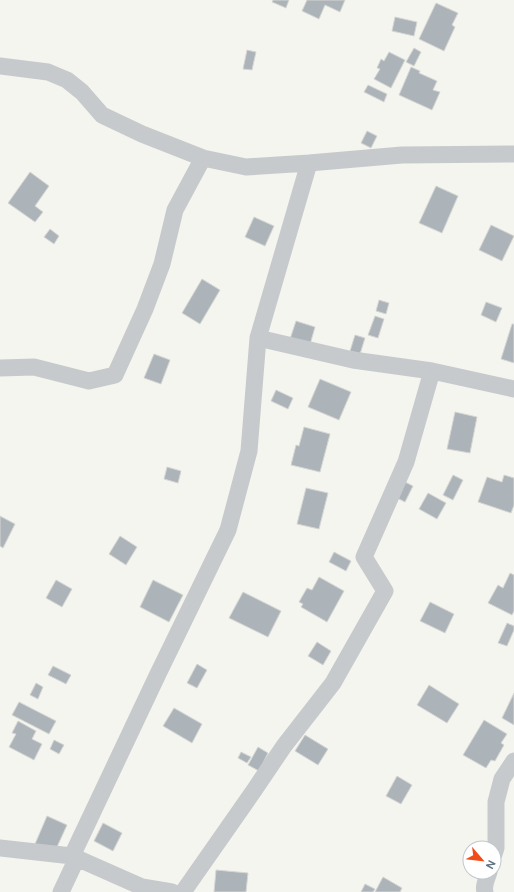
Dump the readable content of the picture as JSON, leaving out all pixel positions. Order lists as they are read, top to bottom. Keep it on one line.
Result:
{"north":"bottom right"}
